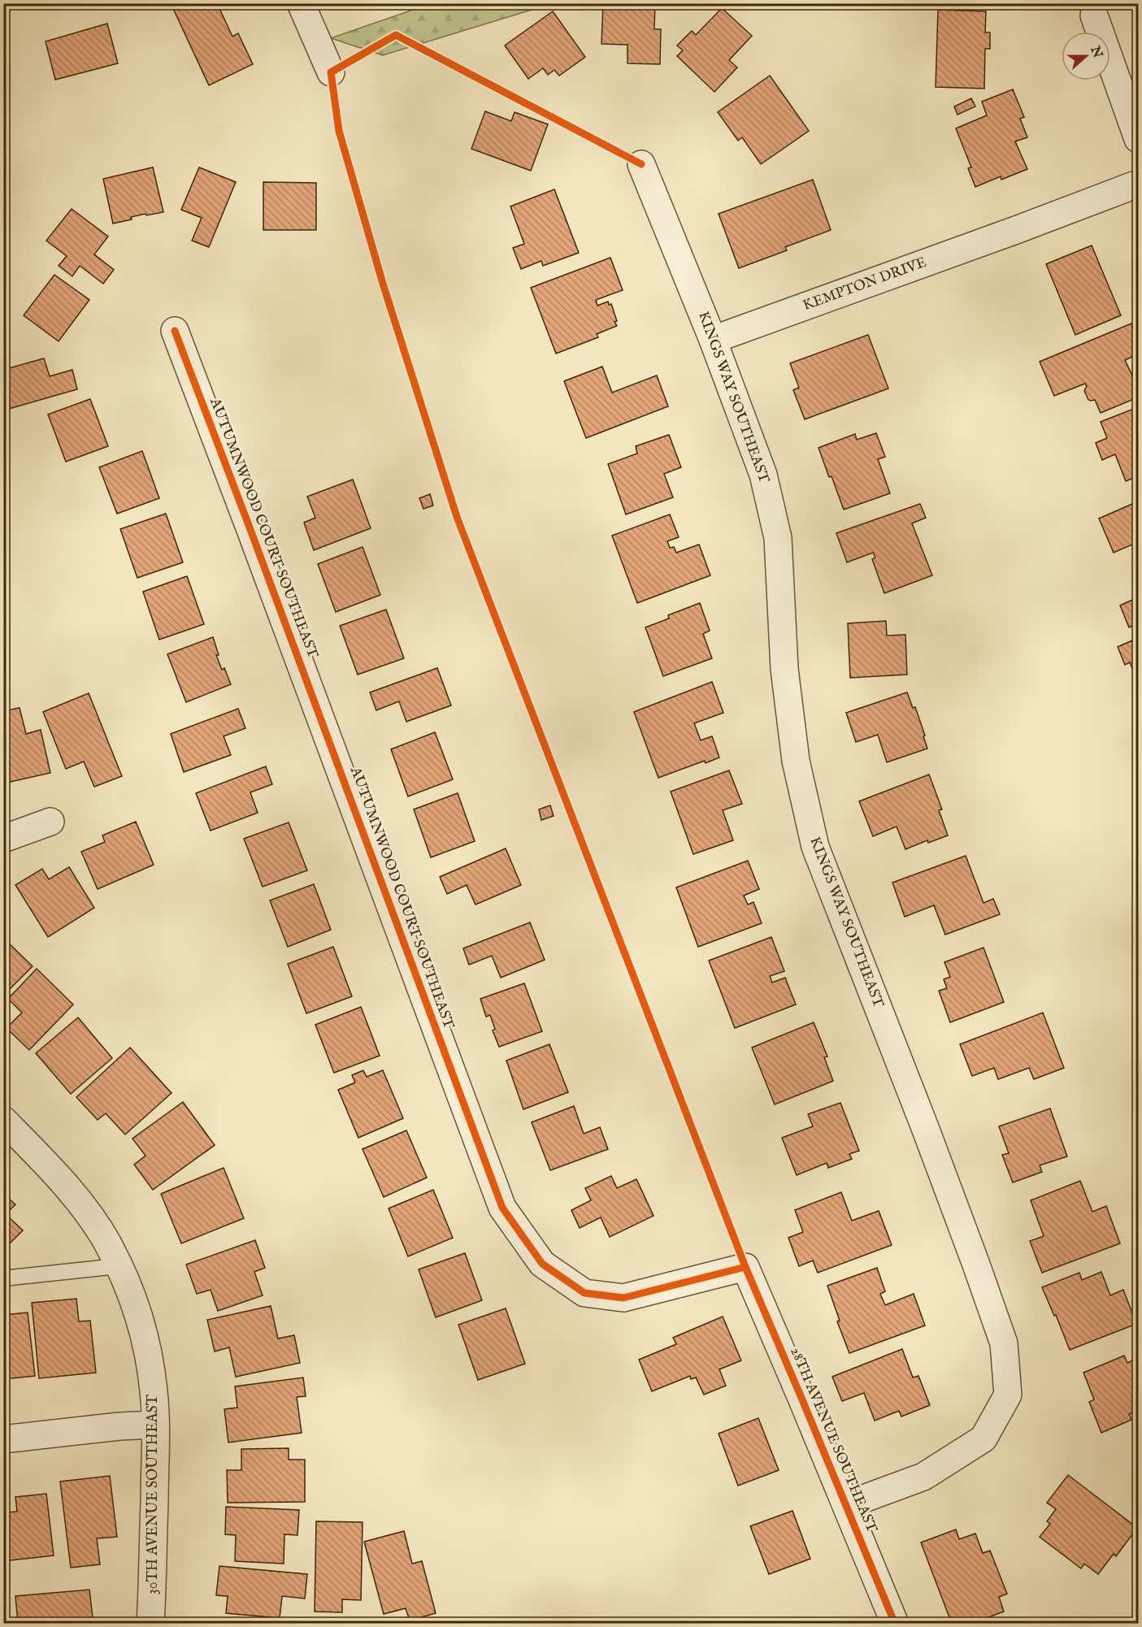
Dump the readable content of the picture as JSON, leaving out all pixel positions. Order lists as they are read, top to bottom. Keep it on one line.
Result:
{"streets":{"street":["KEMPTON DRIVE","KINGS WAY SOUTHEAST","AUTUMNWOOD COURT SOUTHEAST","28TH AVENUE SOUTHEAST","30TH AVENUE SOUTHEAST"]},"crossings":[["KEMPTON DRIVE","KINGS WAY SOUTHEAST"],["KINGS WAY SOUTHEAST","28TH AVENUE SOUTHEAST"],["AUTUMNWOOD COURT SOUTHEAST","28TH AVENUE SOUTHEAST"]],"north":"right"}
